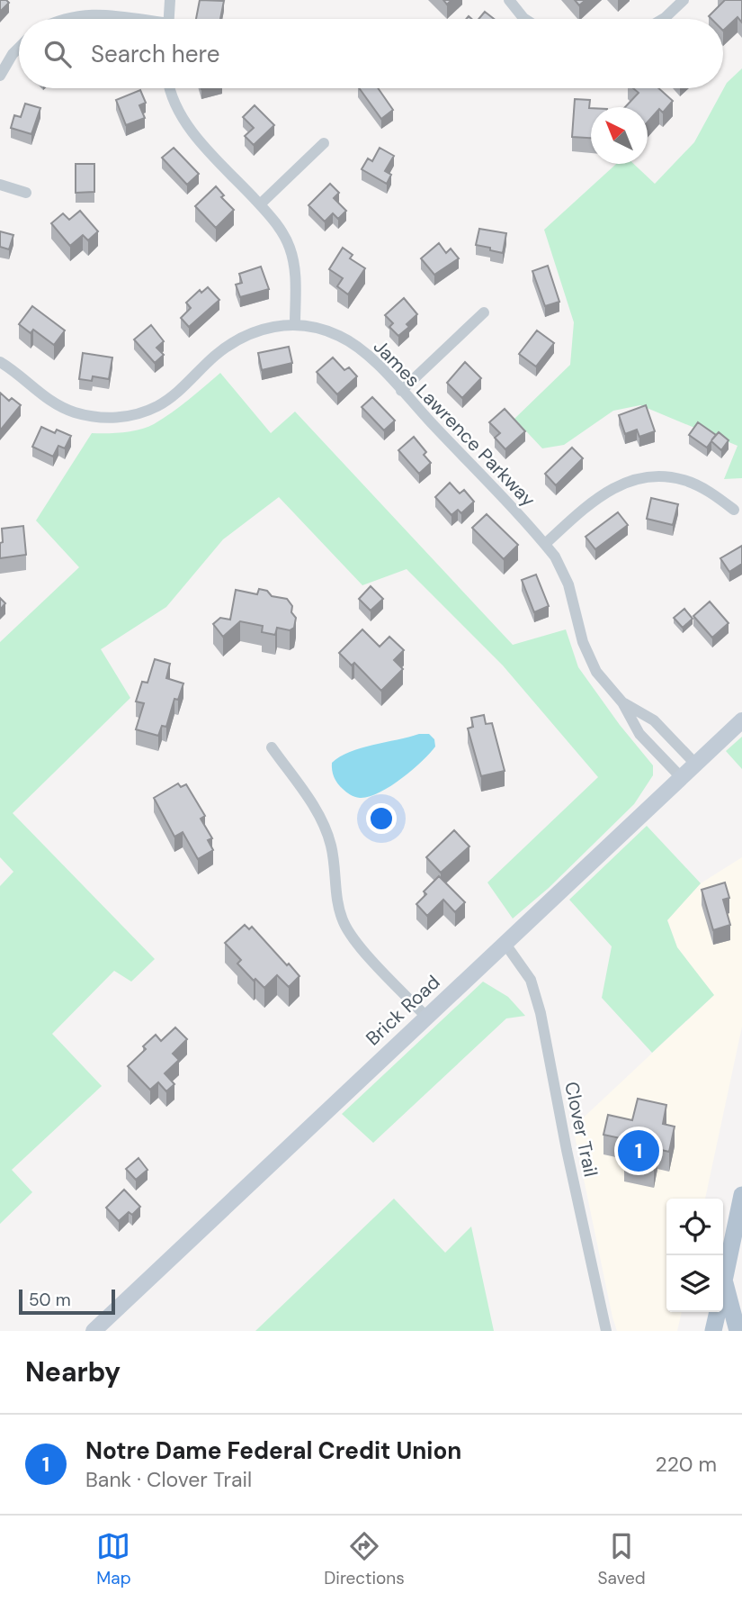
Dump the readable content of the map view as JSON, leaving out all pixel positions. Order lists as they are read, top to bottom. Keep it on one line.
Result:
{"streets":{"street":["James Lawrence Parkway","Brick Road","Clover Trail"]},"crossings":[["James Lawrence Parkway","Brick Road"],["Brick Road","Clover Trail"]],"scale_bar":"50 m","north":"top left","page":{"search":"Search here","pins":"1","scale":"50 m","heading":"Nearby","list":[{"mark":"1","name":"Notre Dame Federal Credit Union","note":"Bank · Clover Trail","value":"220 m"}],"nav":["Map","Directions","Saved"]}}
